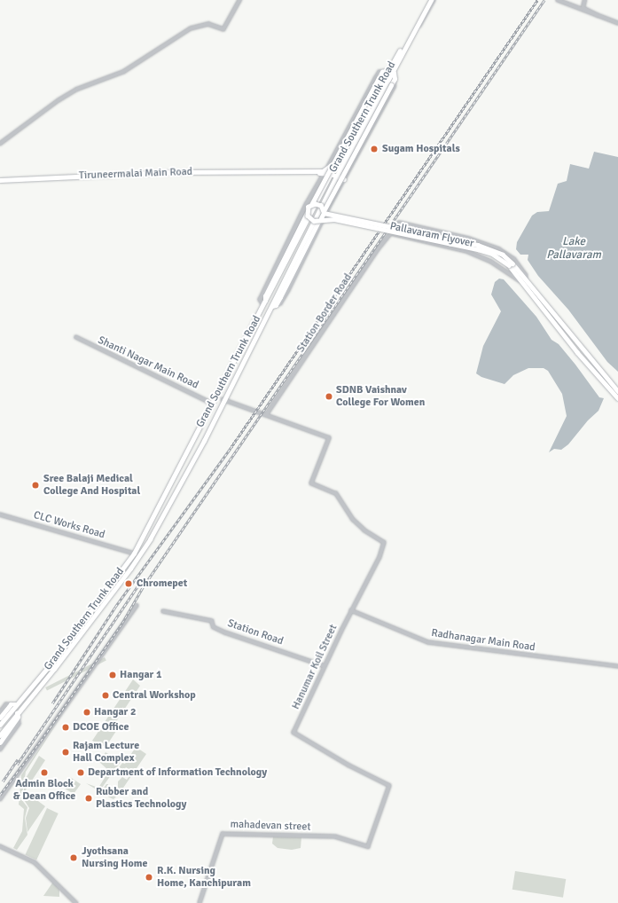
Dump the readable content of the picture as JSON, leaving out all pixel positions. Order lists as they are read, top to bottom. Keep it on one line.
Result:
{"streets":{"main road":["Grand Southern Trunk Road","Tiruneermalai Main Road","Pallavaram Flyover"],"street":["Station Border Road","Shanti Nagar Main Road","CLC Works Road","Station Road","Radhanagar Main Road","Hanumar Koil Street","mahadevan street"]},"crossings":[["Grand Southern Trunk Road","Tiruneermalai Main Road"],["Grand Southern Trunk Road","Shanti Nagar Main Road"],["Grand Southern Trunk Road","CLC Works Road"],["Pallavaram Flyover","Station Border Road"],["Station Border Road","Hanumar Koil Street"],["Station Road","Hanumar Koil Street"],["Radhanagar Main Road","Hanumar Koil Street"],["Hanumar Koil Street","mahadevan street"]],"water":["Lake Pallavaram"],"places":["Sugam Hospitals","SDNB Vaishnav College For Women","Sree Balaji Medical College And Hospital","Chromepet","Hangar 1","Central Workshop","Hangar 2","DCOE Office","Rajam Lecture Hall Complex","Admin Block & Dean Office","Department of Information Technology","Rubber and Plastics Technology","Jyothsana Nursing Home","R.K. Nursing Home, Kanchipuram"]}
